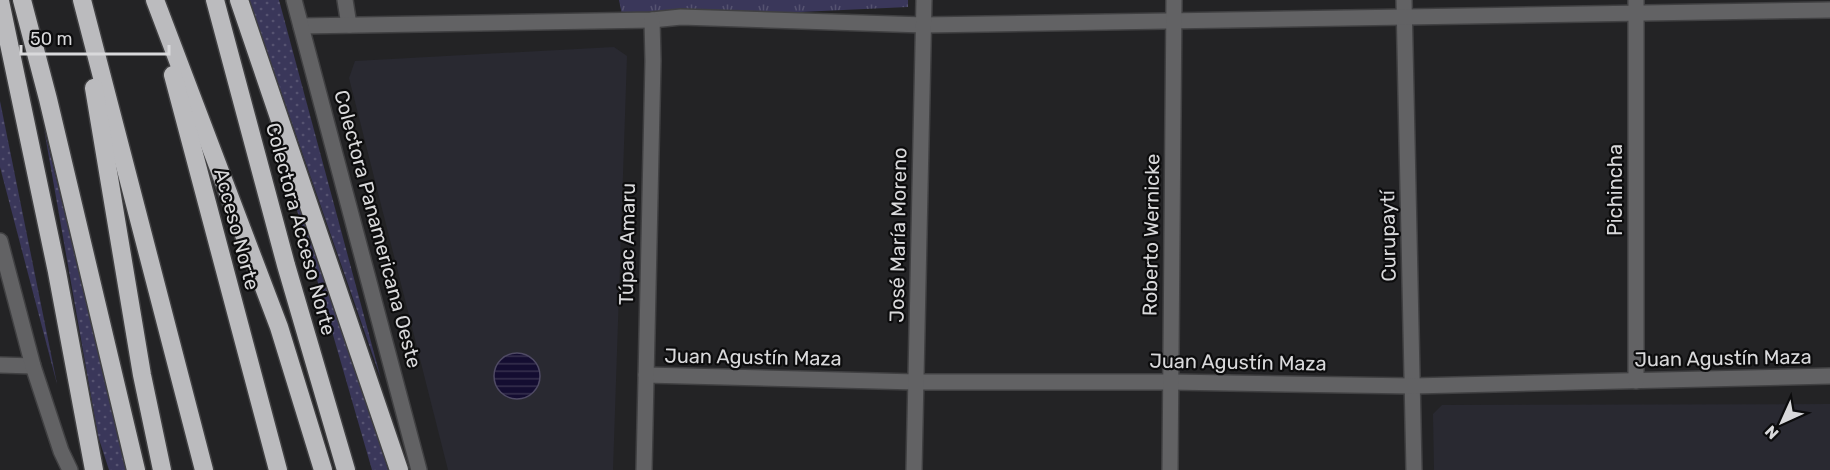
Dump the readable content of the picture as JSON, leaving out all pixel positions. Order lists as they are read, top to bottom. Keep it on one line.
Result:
{"streets":{"highway":["Acceso Norte","Colectora Acceso Norte"],"street":["Pichincha","Colectora Panamericana Oeste","José María Moreno","Roberto Wernicke","Curupaytí","Túpac Amaru","Juan Agustín Maza"]},"crossings":[["Pichincha","Juan Agustín Maza"],["José María Moreno","Juan Agustín Maza"],["Roberto Wernicke","Juan Agustín Maza"],["Curupaytí","Juan Agustín Maza"],["Túpac Amaru","Juan Agustín Maza"]],"scale_bar":"50 m","north":"bottom left"}
